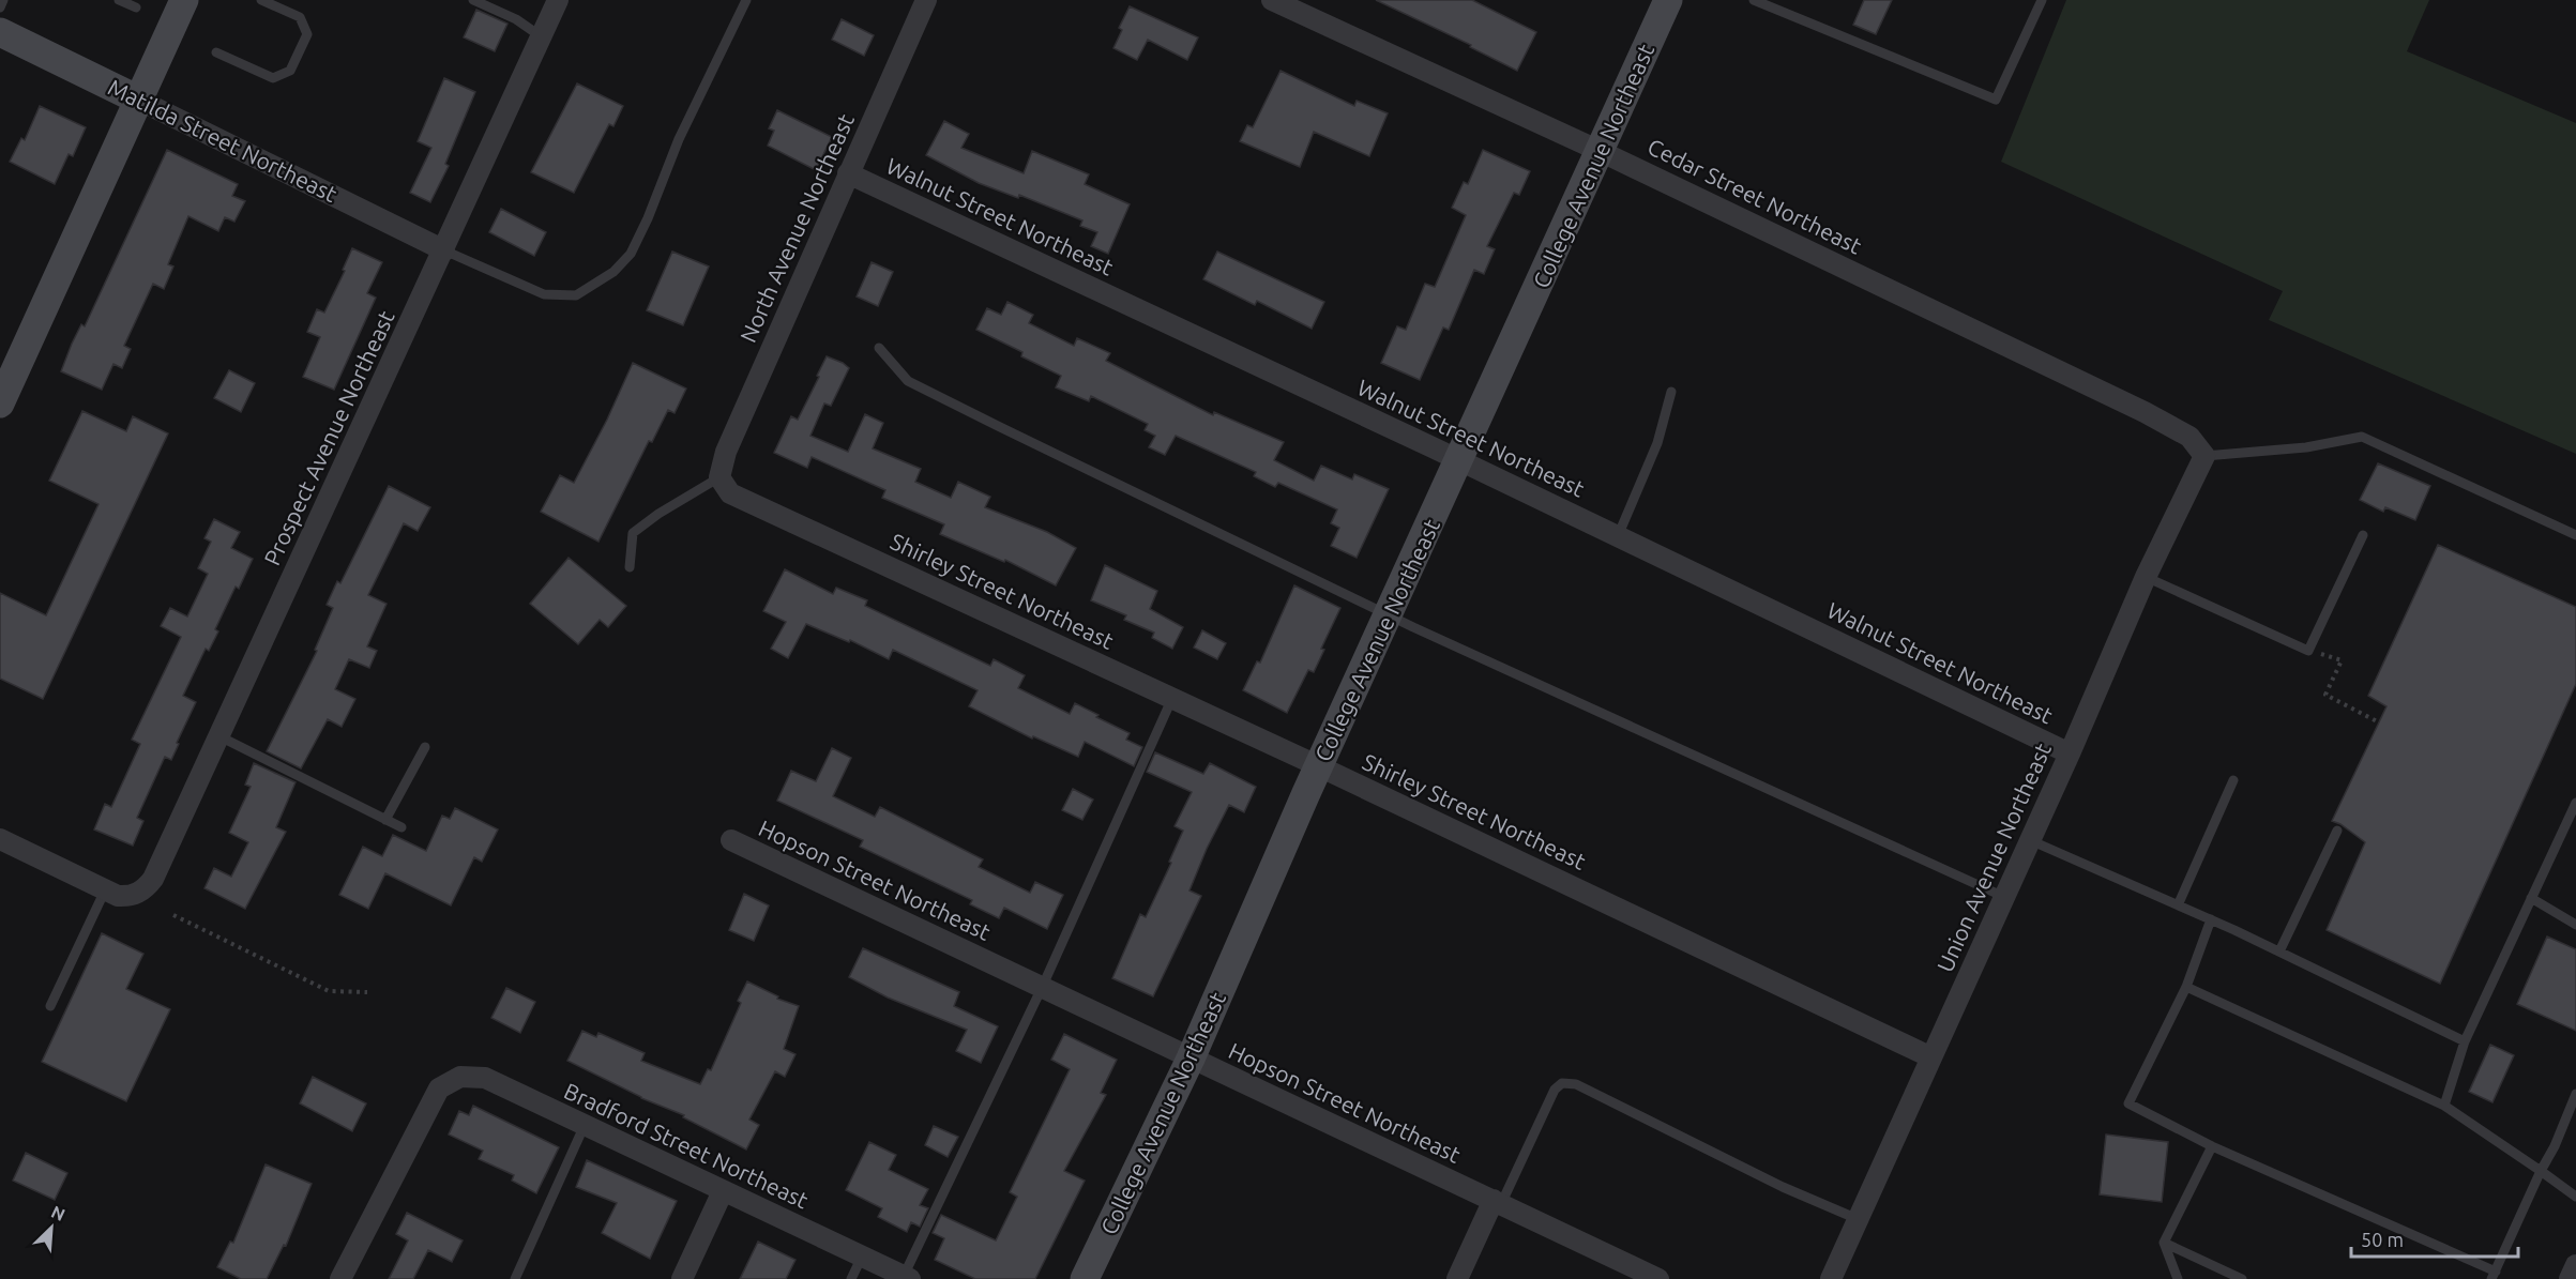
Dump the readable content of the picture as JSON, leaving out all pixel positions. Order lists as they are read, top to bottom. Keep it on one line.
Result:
{"streets":{"main road":["Matilda Street Northeast","College Avenue Northeast"],"street":["Cedar Street Northeast","Walnut Street Northeast","North Avenue Northeast","Prospect Avenue Northeast","Shirley Street Northeast","Union Avenue Northeast","Hopson Street Northeast","Bradford Street Northeast"]},"crossings":[["Matilda Street Northeast","Prospect Avenue Northeast"],["College Avenue Northeast","Cedar Street Northeast"],["College Avenue Northeast","Walnut Street Northeast"],["College Avenue Northeast","Shirley Street Northeast"],["College Avenue Northeast","Hopson Street Northeast"],["Cedar Street Northeast","Union Avenue Northeast"],["Walnut Street Northeast","North Avenue Northeast"],["Walnut Street Northeast","Union Avenue Northeast"],["North Avenue Northeast","Shirley Street Northeast"],["Shirley Street Northeast","Union Avenue Northeast"]],"scale_bar":"50 m","north":"top right"}
